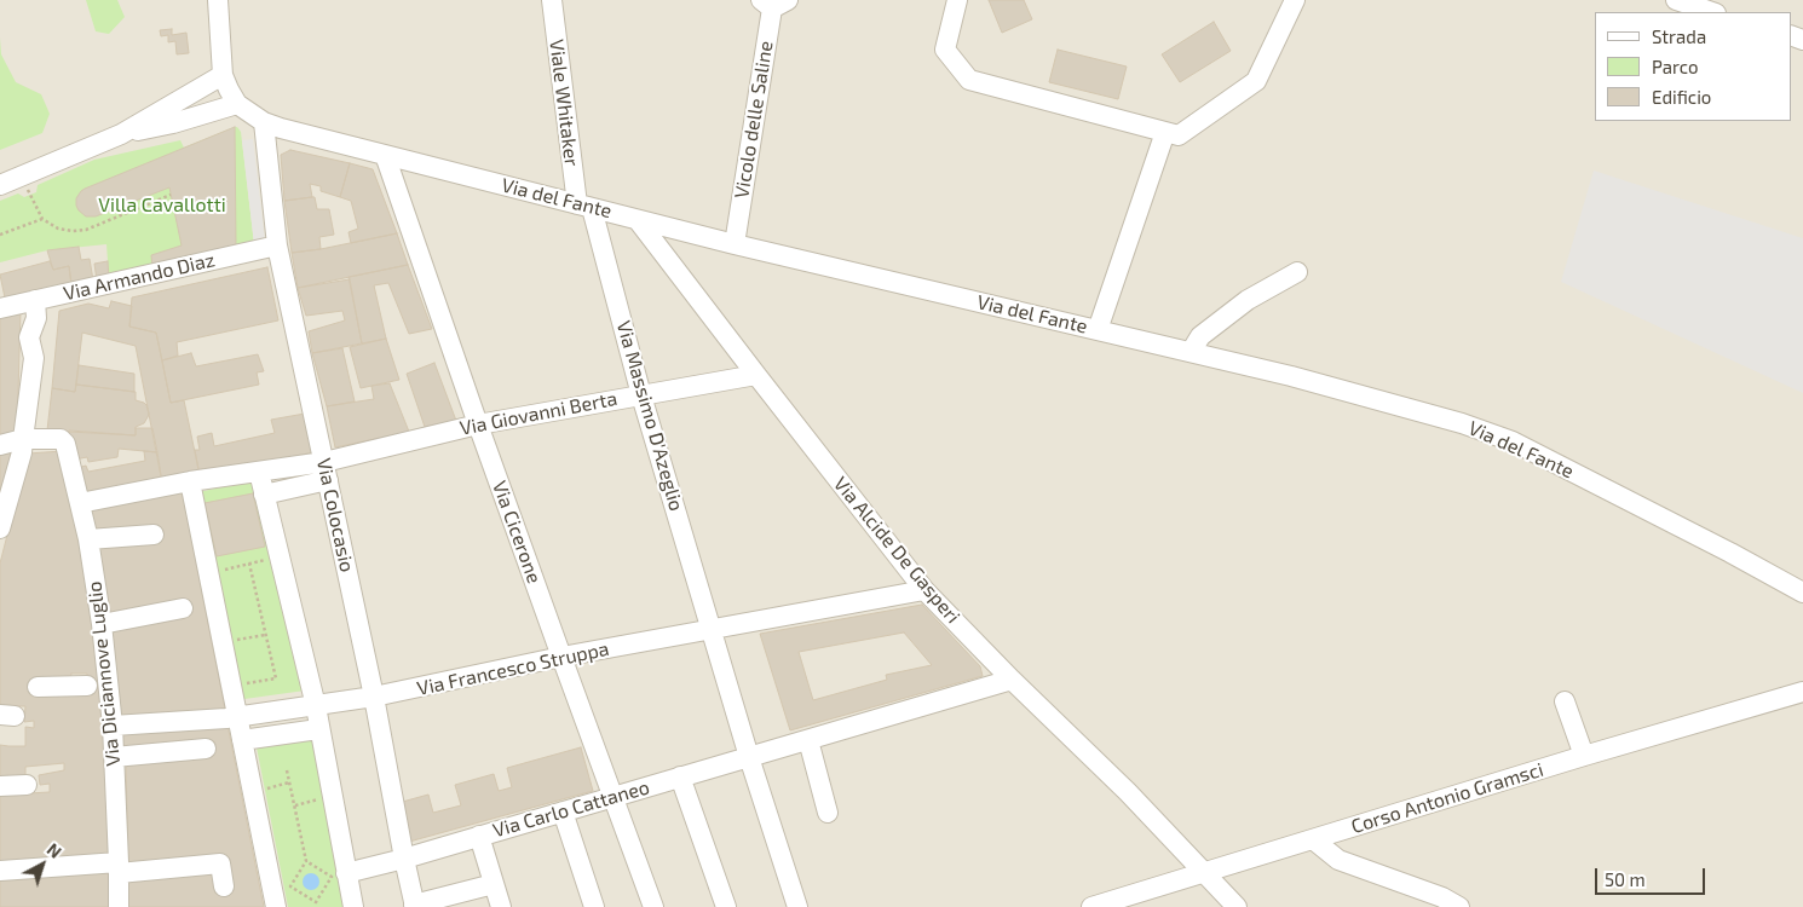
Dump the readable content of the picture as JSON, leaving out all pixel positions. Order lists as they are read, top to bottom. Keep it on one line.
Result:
{"streets":{"street":["Viale Whitaker","Vicolo delle Saline","Via del Fante","Via Armando Diaz","Via Giovanni Berta","Via Massimo D'Azeglio","Via Colocasio","Via Cicerone","Via Alcide De Gasperi","Via Francesco Struppa","Via Diciannove Luglio","Corso Antonio Gramsci","Via Carlo Cattaneo"]},"crossings":[["Viale Whitaker","Via del Fante"],["Viale Whitaker","Via Massimo D'Azeglio"],["Vicolo delle Saline","Via del Fante"],["Via del Fante","Via Massimo D'Azeglio"],["Via del Fante","Via Colocasio"],["Via del Fante","Via Cicerone"],["Via del Fante","Via Alcide De Gasperi"],["Via Armando Diaz","Via Colocasio"],["Via Giovanni Berta","Via Massimo D'Azeglio"],["Via Giovanni Berta","Via Colocasio"],["Via Giovanni Berta","Via Cicerone"],["Via Giovanni Berta","Via Alcide De Gasperi"],["Via Massimo D'Azeglio","Via Francesco Struppa"],["Via Massimo D'Azeglio","Via Carlo Cattaneo"],["Via Colocasio","Via Francesco Struppa"],["Via Colocasio","Via Carlo Cattaneo"],["Via Cicerone","Via Francesco Struppa"],["Via Cicerone","Via Carlo Cattaneo"],["Via Alcide De Gasperi","Via Francesco Struppa"],["Via Alcide De Gasperi","Corso Antonio Gramsci"]],"parks":["Villa Cavallotti"],"legend":["Strada","Parco","Edificio"],"scale_bar":"50 m","north":"top right"}
